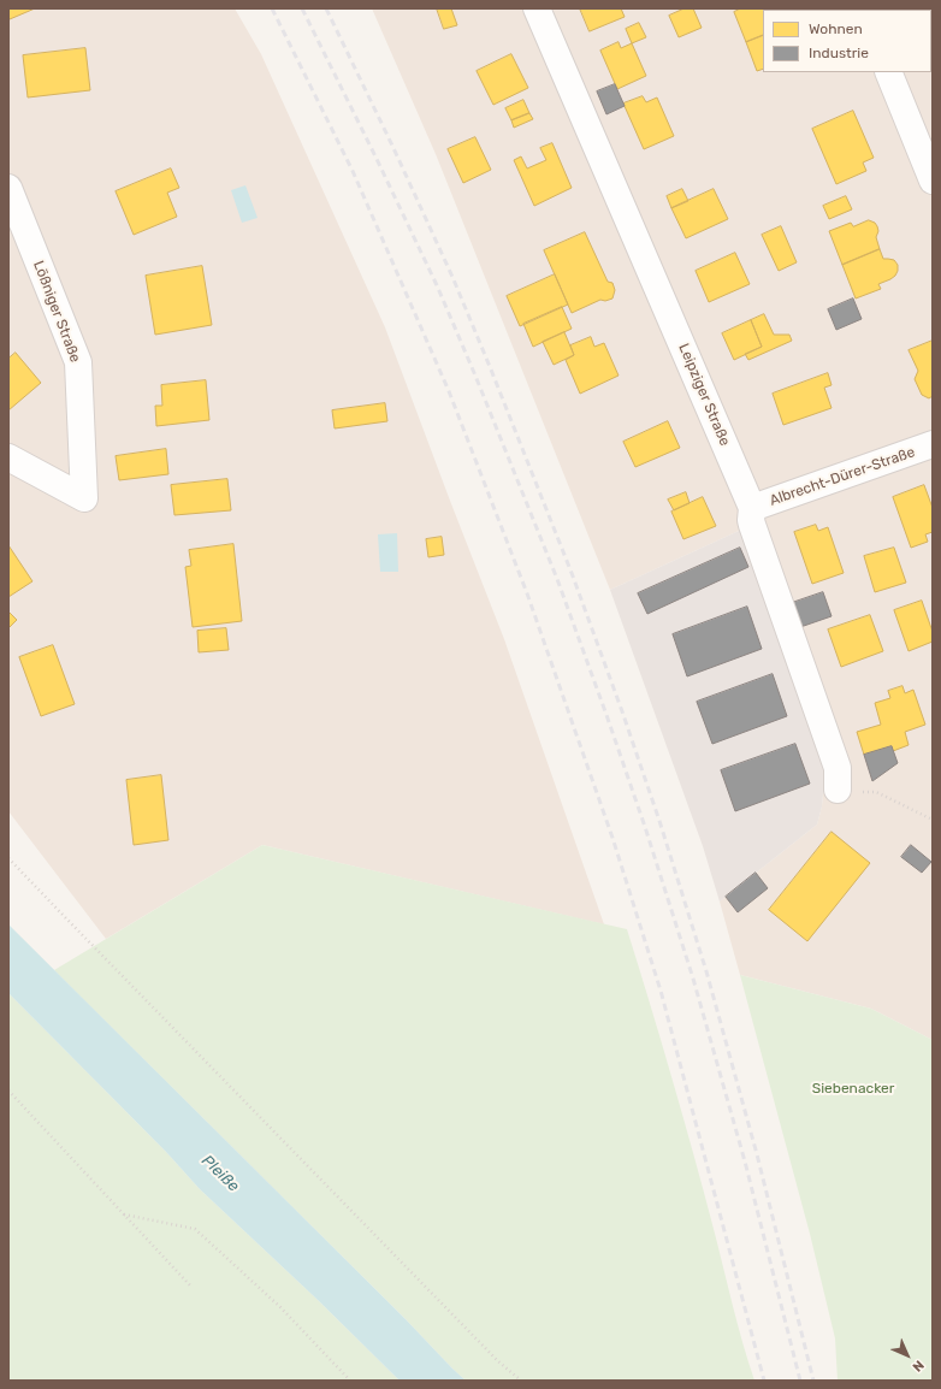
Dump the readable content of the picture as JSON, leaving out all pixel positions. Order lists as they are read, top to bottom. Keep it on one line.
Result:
{"streets":{"street":["Lößniger Straße","Leipziger Straße","Albrecht-Dürer-Straße"]},"crossings":[["Leipziger Straße","Albrecht-Dürer-Straße"]],"water":["Pleiße"],"parks":["Siebenacker"],"legend":["Wohnen","Industrie"],"north":"bottom right"}
